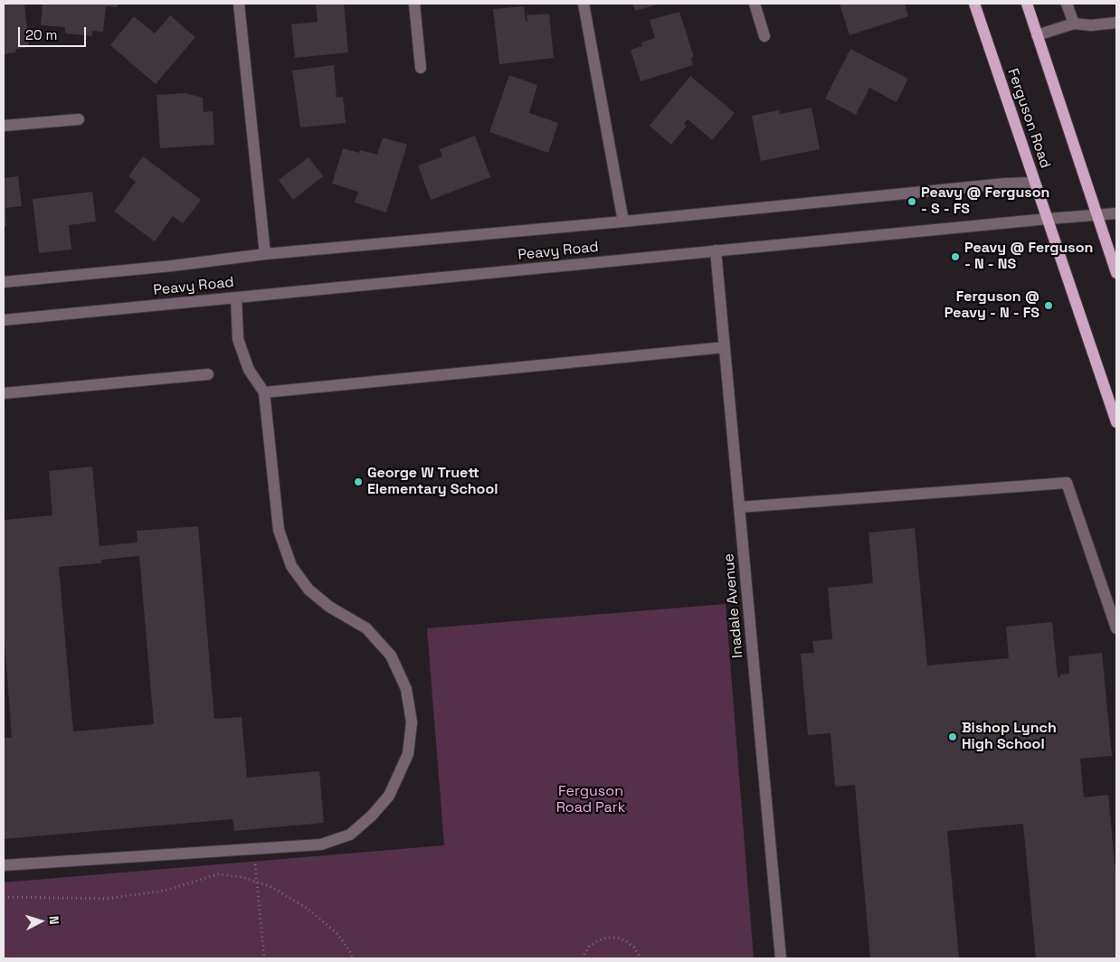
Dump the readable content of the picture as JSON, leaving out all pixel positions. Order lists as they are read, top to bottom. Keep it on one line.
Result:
{"streets":{"main road":["Ferguson Road"],"street":["Peavy Road","Inadale Avenue"]},"crossings":[["Ferguson Road","Peavy Road"],["Peavy Road","Inadale Avenue"]],"parks":["Ferguson Road Park"],"places":["Peavy @ Ferguson - S - FS","Peavy @ Ferguson - N - NS","Ferguson @ Peavy - N - FS","George W Truett Elementary School","Bishop Lynch High School"],"scale_bar":"20 m","north":"right"}
